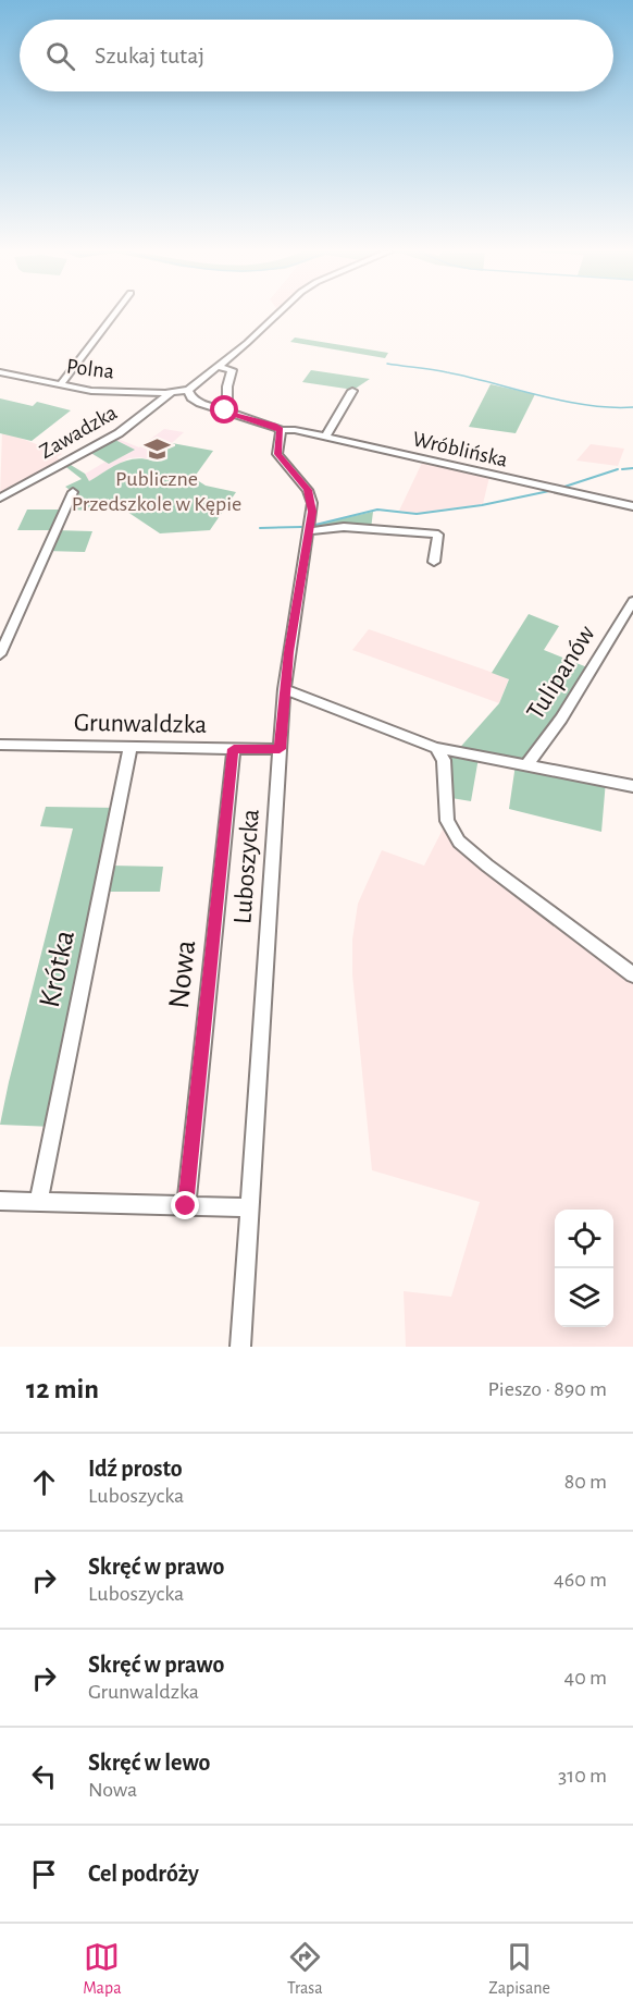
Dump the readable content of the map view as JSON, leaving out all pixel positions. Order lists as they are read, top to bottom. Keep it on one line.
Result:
{"streets":{"street":["Polna","Zawadzka","Wróblińska","Tulipanów","Grunwaldzka","Luboszycka","Krótka","Nowa"]},"crossings":[["Polna","Zawadzka"],["Wróblińska","Luboszycka"],["Grunwaldzka","Luboszycka"],["Grunwaldzka","Krótka"],["Grunwaldzka","Nowa"]],"places":{"school or university":["Publiczne Przedszkole w Kępie"]},"page":{"search":"Szukaj tutaj","heading":["12 min","Pieszo · 890 m"],"list":[["Idź prosto","Luboszycka","80 m"],["Skręć w prawo","Luboszycka","460 m"],["Skręć w prawo","Grunwaldzka","40 m"],["Skręć w lewo","Nowa","310 m"],"Cel podróży"],"nav":["Mapa","Trasa","Zapisane"]}}
